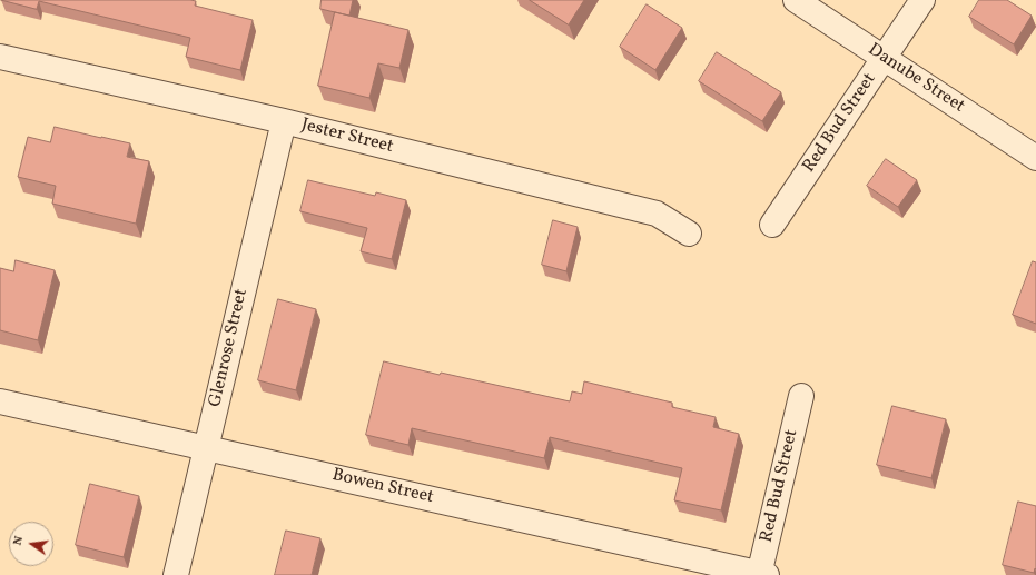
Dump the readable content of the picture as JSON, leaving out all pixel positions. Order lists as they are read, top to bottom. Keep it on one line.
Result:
{"streets":{"street":["Danube Street","Red Bud Street","Jester Street","Glenrose Street","Bowen Street"]},"crossings":[["Danube Street","Red Bud Street"],["Red Bud Street","Bowen Street"],["Jester Street","Glenrose Street"],["Glenrose Street","Bowen Street"]],"north":"left"}
